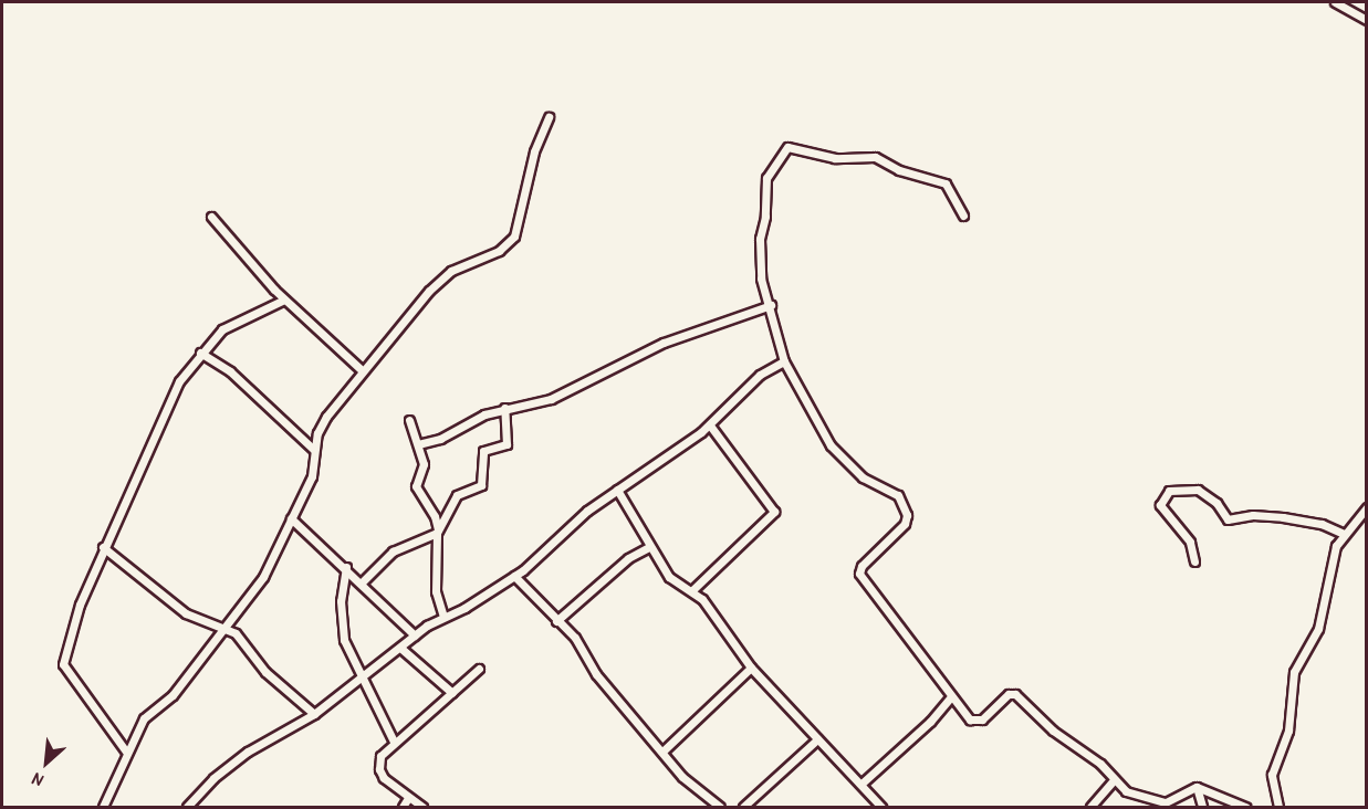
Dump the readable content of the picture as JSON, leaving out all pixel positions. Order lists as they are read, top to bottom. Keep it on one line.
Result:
{"north":"bottom left"}
